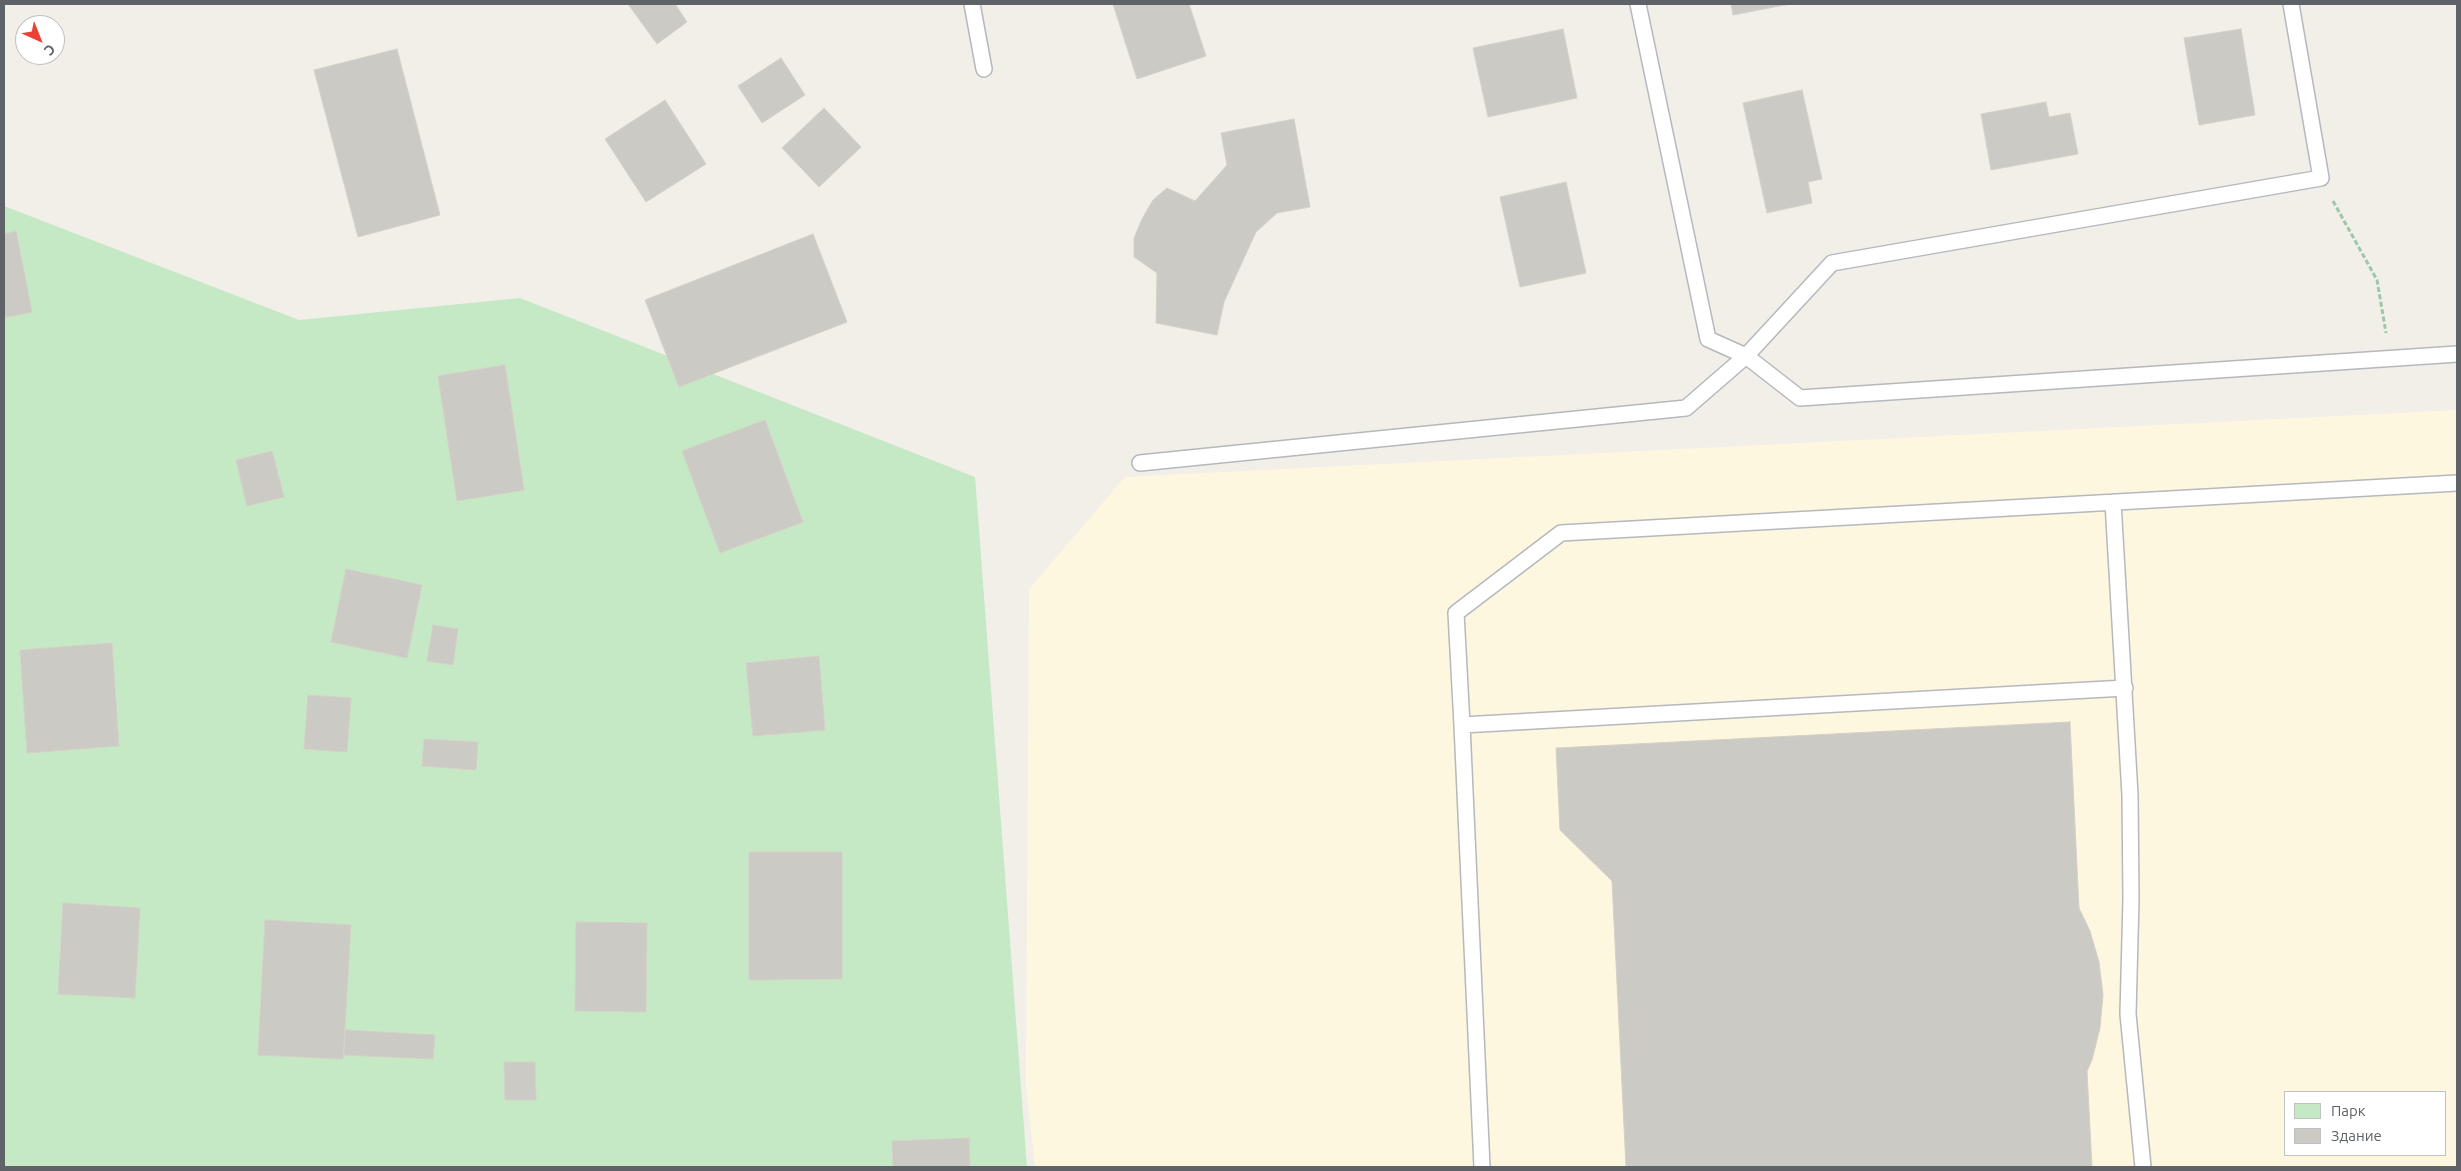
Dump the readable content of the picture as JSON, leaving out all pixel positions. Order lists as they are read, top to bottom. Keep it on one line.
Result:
{"legend":["Парк","Здание"],"north":"bottom right"}
